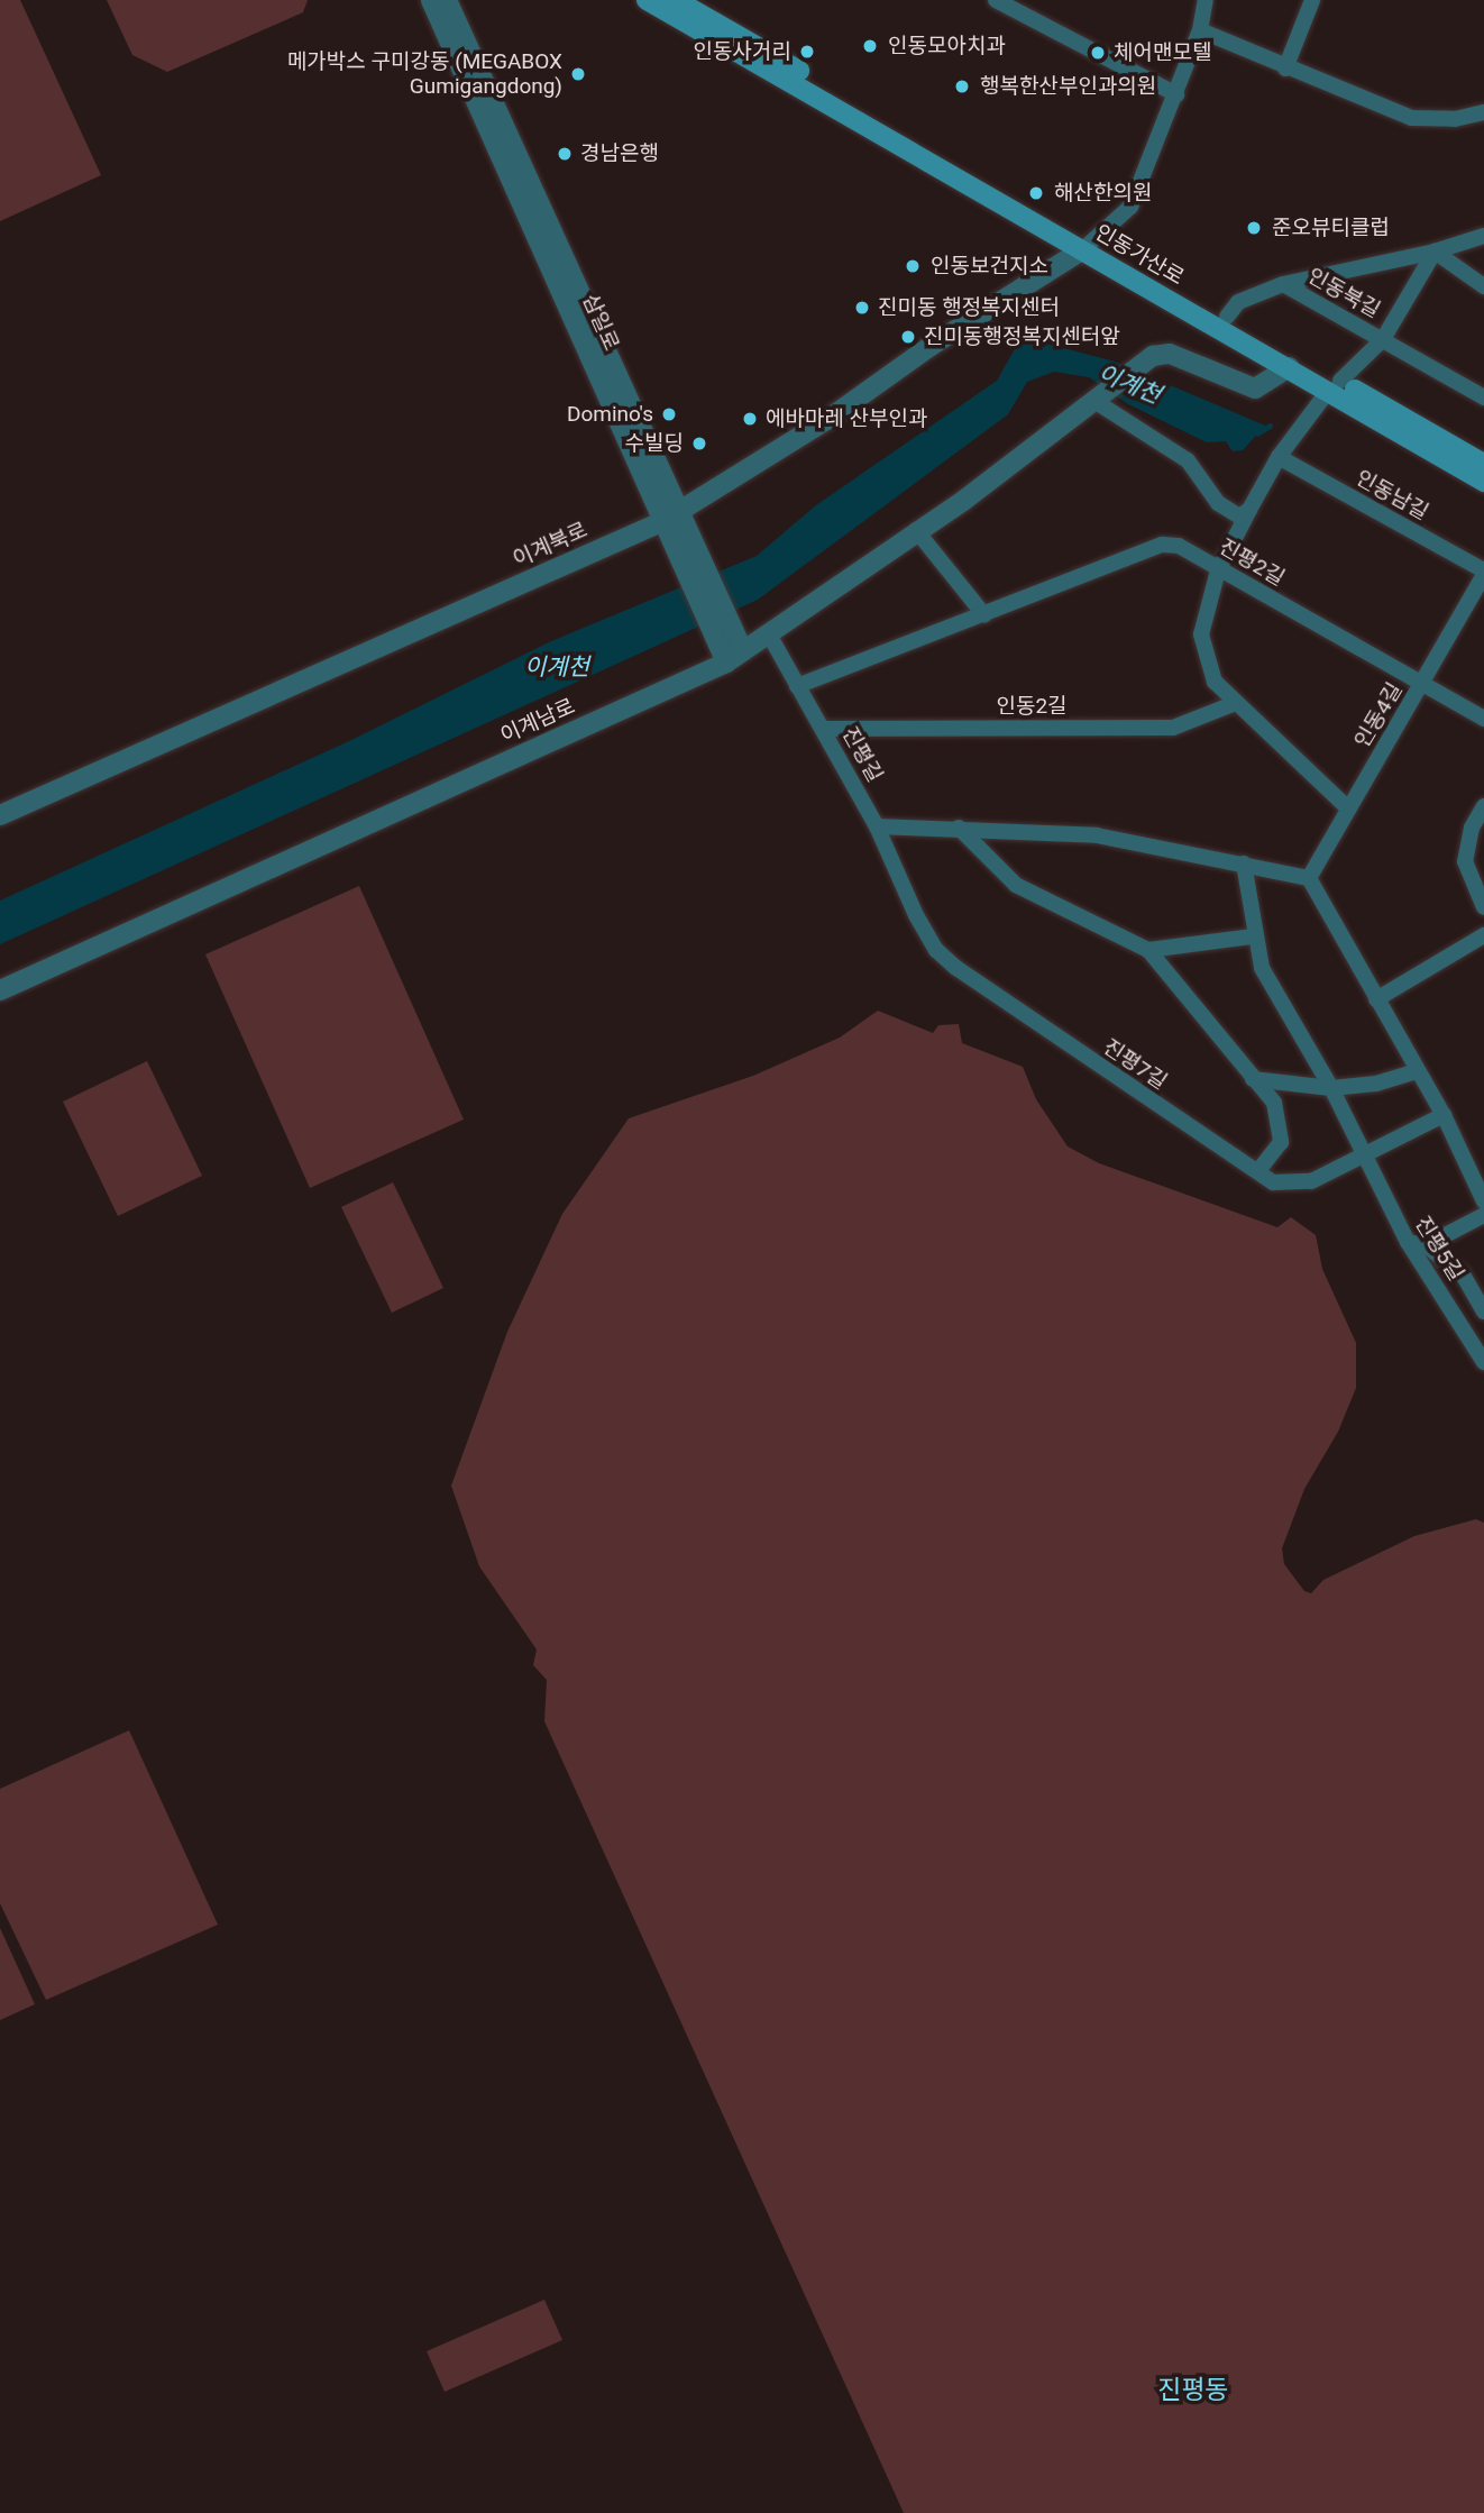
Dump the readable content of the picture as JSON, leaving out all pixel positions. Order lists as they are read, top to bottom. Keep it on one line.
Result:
{"streets":{"main road":["인동가산로"],"street":["인동북길","삼일로","인동남길","이계북로","진평2길","인동2길","인동4길","이계남로","진평길","진평7길","진평5길"]},"crossings":[["인동가산로","이계북로"],["인동가산로","이계남로"],["삼일로","이계북로"],["삼일로","이계남로"],["인동남길","인동4길"],["진평2길","인동4길"],["진평2길","진평길"],["인동2길","진평길"],["이계남로","진평길"],["진평길","진평7길"],["진평7길","진평5길"]],"districts":["진평동"],"water":["이계천"],"places":["인동모아치과","인동사거리","체어맨모텔","메가박스 구미강동 (MEGABOX Gumigangdong)","행복한산부인과의원","경남은행","해산한의원","준오뷰티클럽","인동보건지소","진미동 행정복지센터","진미동행정복지센터앞","Domino's","에바마레 산부인과","수빌딩"]}
